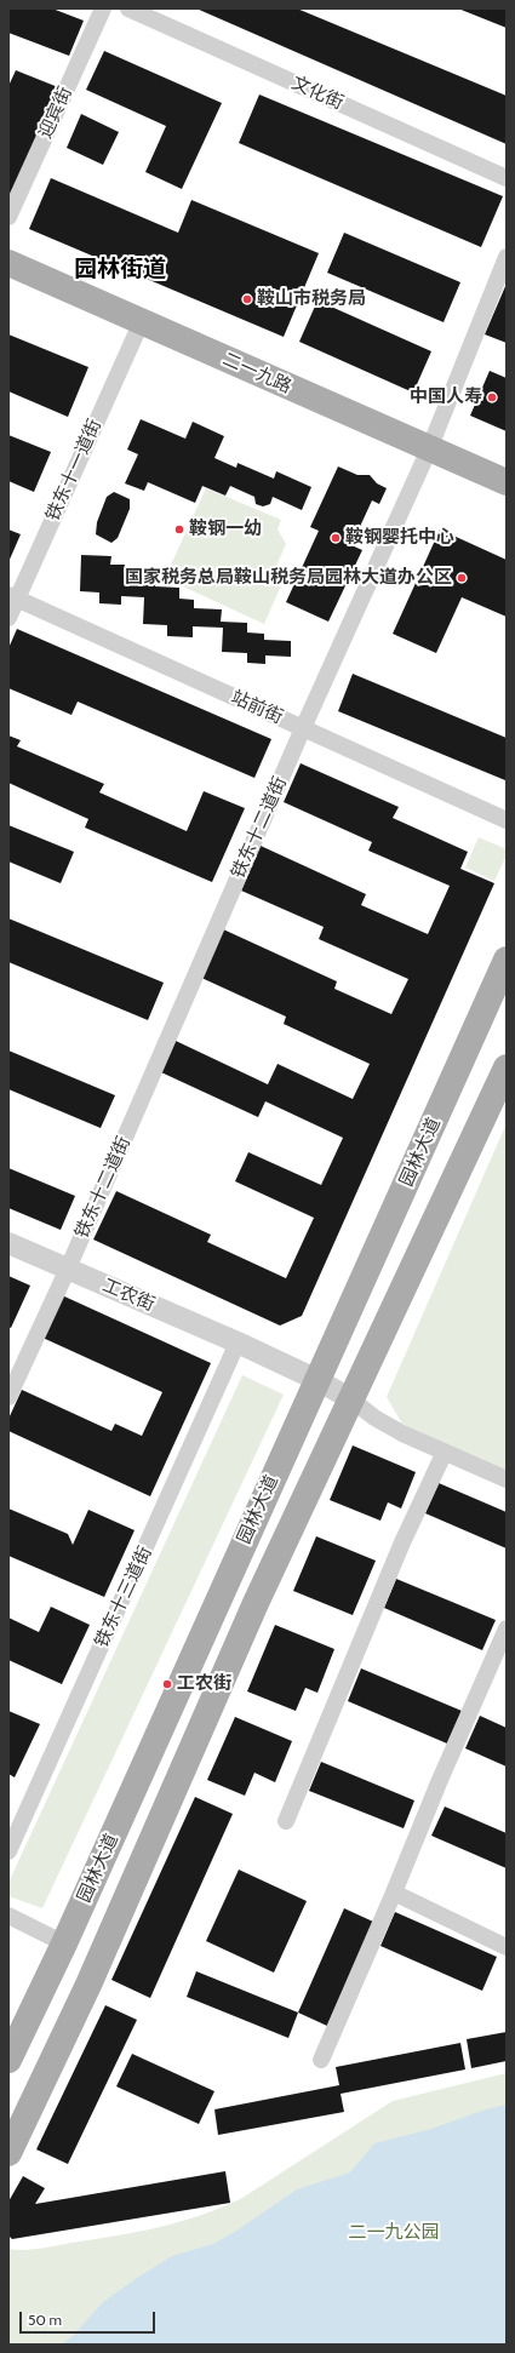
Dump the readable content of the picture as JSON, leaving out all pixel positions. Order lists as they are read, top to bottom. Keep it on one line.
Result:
{"streets":{"main road":["二一九路","园林大道"],"street":["文化街","迎宾街","铁东十一道街","站前街","铁东十二道街","工农街","铁东十三道街"]},"crossings":[["二一九路","铁东十一道街"],["二一九路","铁东十二道街"],["铁东十一道街","站前街"],["站前街","铁东十二道街"],["铁东十二道街","工农街"],["园林大道","工农街"],["工农街","铁东十三道街"]],"districts":["园林街道"],"parks":["二一九公园"],"places":["鞍山市税务局","中国人寿","鞍钢一幼","鞍钢婴托中心","国家税务总局鞍山税务局园林大道办公区","工农街"],"scale_bar":"50 m"}
